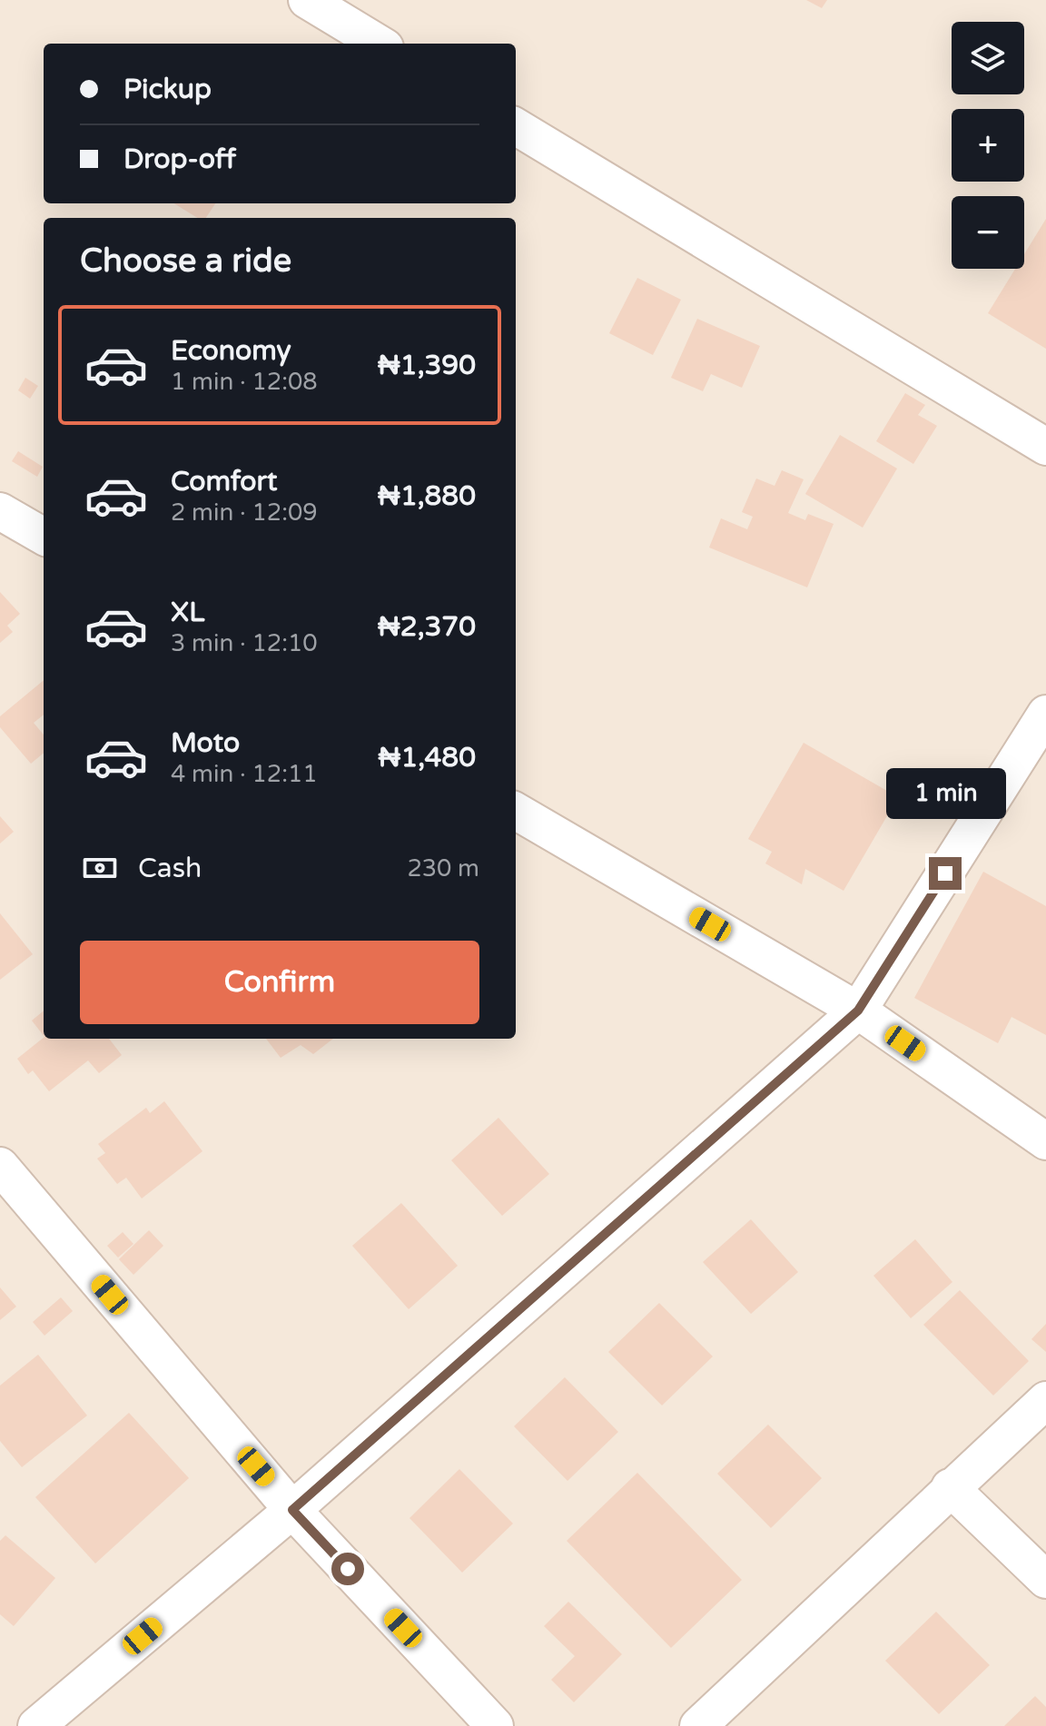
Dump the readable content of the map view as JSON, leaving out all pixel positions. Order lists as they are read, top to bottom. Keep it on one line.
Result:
{"page":{"map_buttons":["+","−"],"banner":["Pickup","Drop-off"],"heading":"Choose a ride","list":[{"name":"Economy","note":"1 min · 12:08","value":"₦1,390"},{"name":"Comfort","note":"2 min · 12:09","value":"₦1,880"},{"name":"XL","note":"3 min · 12:10","value":"₦2,370"},{"name":"Moto","note":"4 min · 12:11","value":"₦1,480"}],"bubble":"1 min","pay":["Cash","230 m"],"buttons":"Confirm"}}
